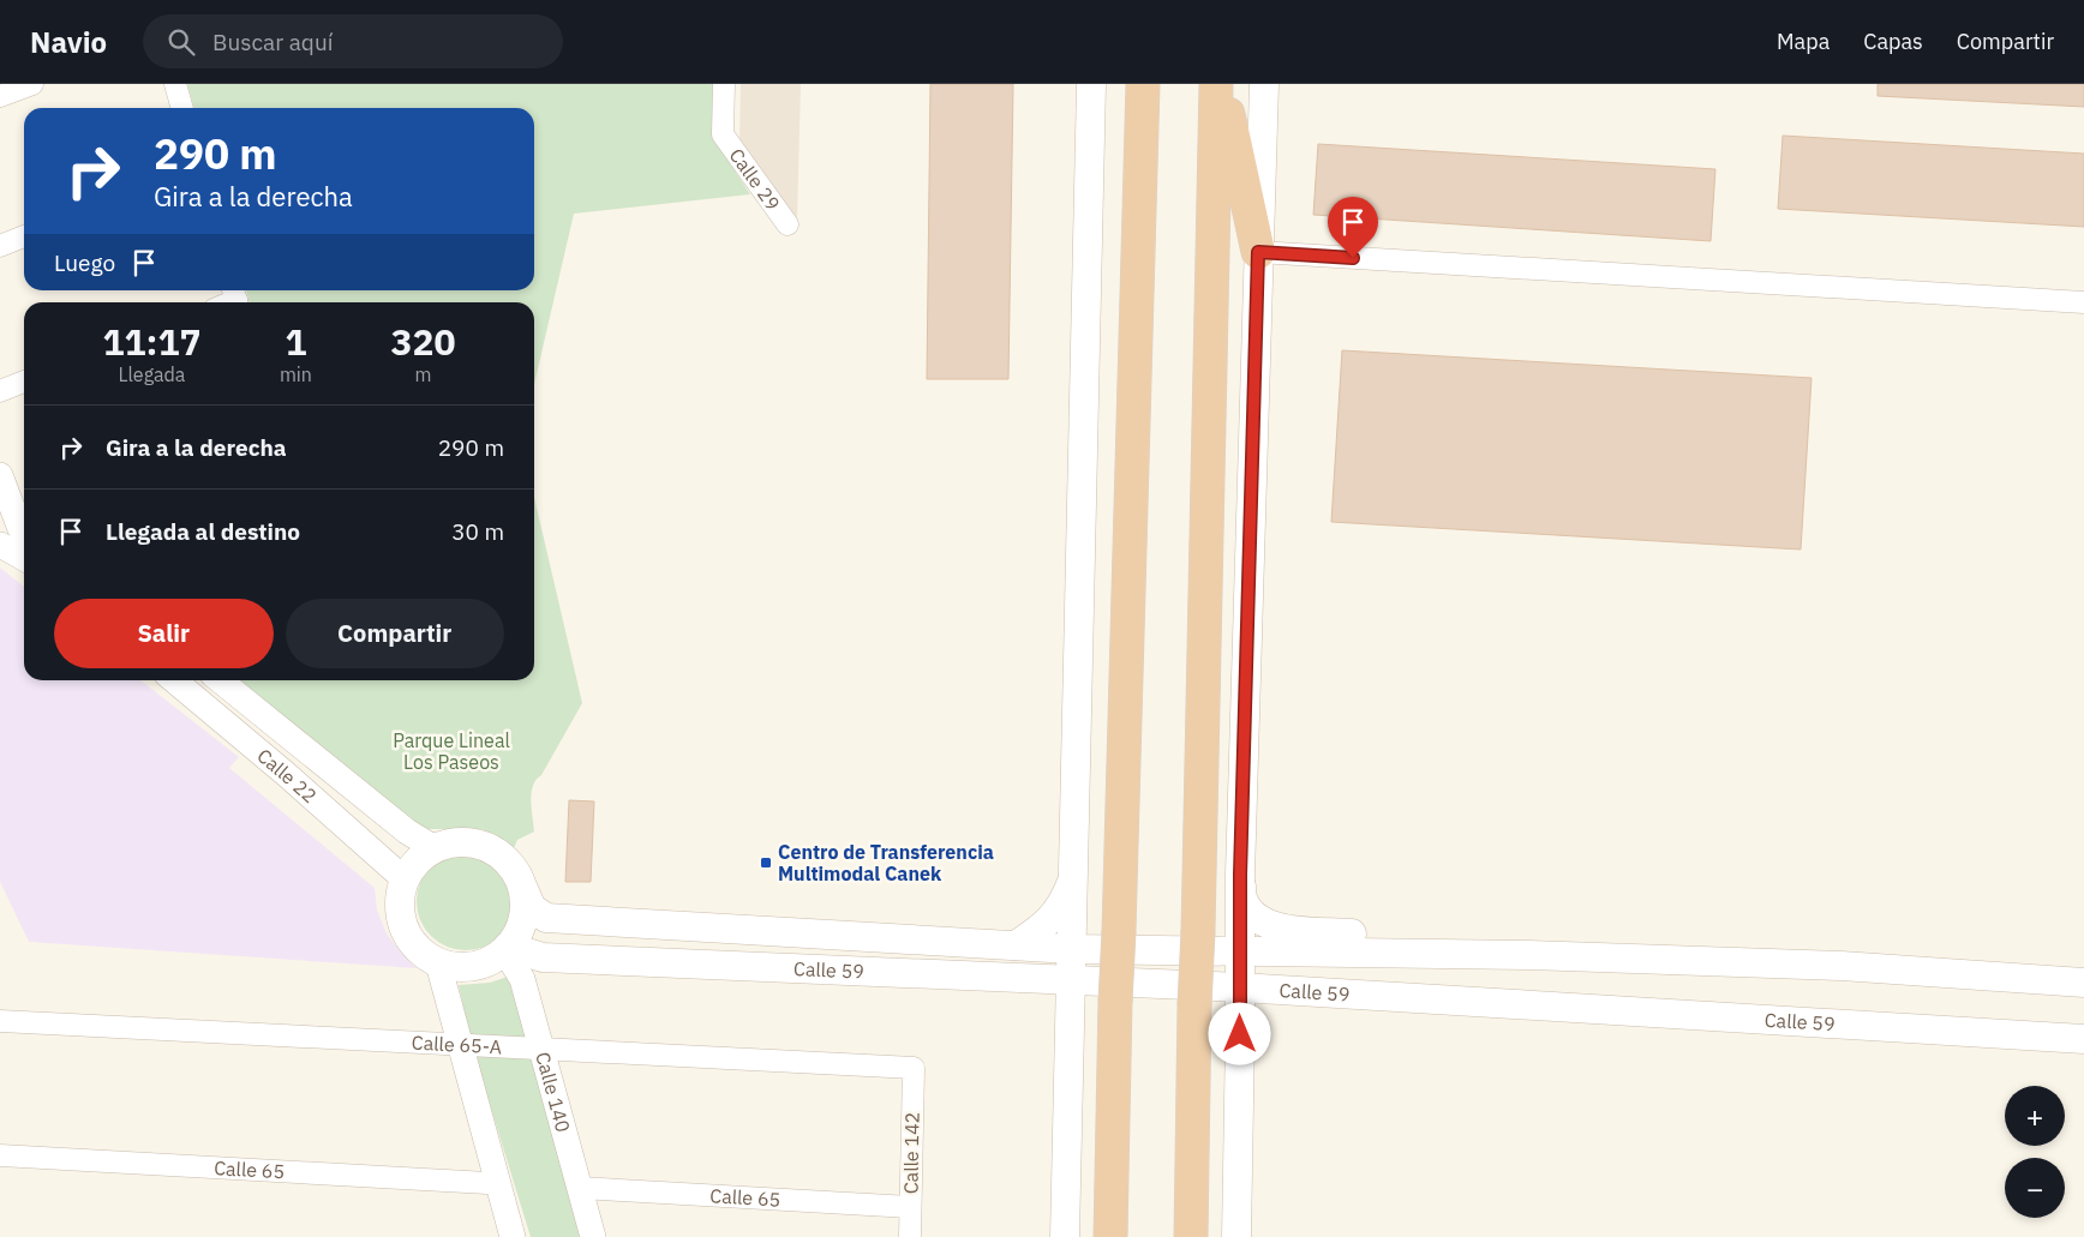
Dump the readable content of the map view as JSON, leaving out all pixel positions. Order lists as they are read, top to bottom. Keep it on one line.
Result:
{"streets":{"main road":["Calle 59"],"street":["Calle 29","Calle 22","Calle 65-A","Calle 140","Calle 142","Calle 65"]},"crossings":[["Calle 22","Calle 59"],["Calle 22","Calle 140"],["Calle 59","Calle 140"],["Calle 65-A","Calle 140"],["Calle 65-A","Calle 142"],["Calle 140","Calle 65"],["Calle 142","Calle 65"]],"parks":["Parque Lineal Los Paseos"],"places":{"transit":["Centro de Transferencia Multimodal Canek"]},"page":{"header":"Navio","search":"Buscar aquí","nav":["Mapa","Capas","Compartir"],"turn":["290 m","Gira a la derecha"],"then":"Luego","eta":["11:17","Llegada","1","min","320","m"],"list":[{"name":"Gira a la derecha","value":"290 m"},{"name":"Llegada al destino","value":"30 m"}],"buttons":["Salir","Compartir"],"map_buttons":["+","−"]}}
